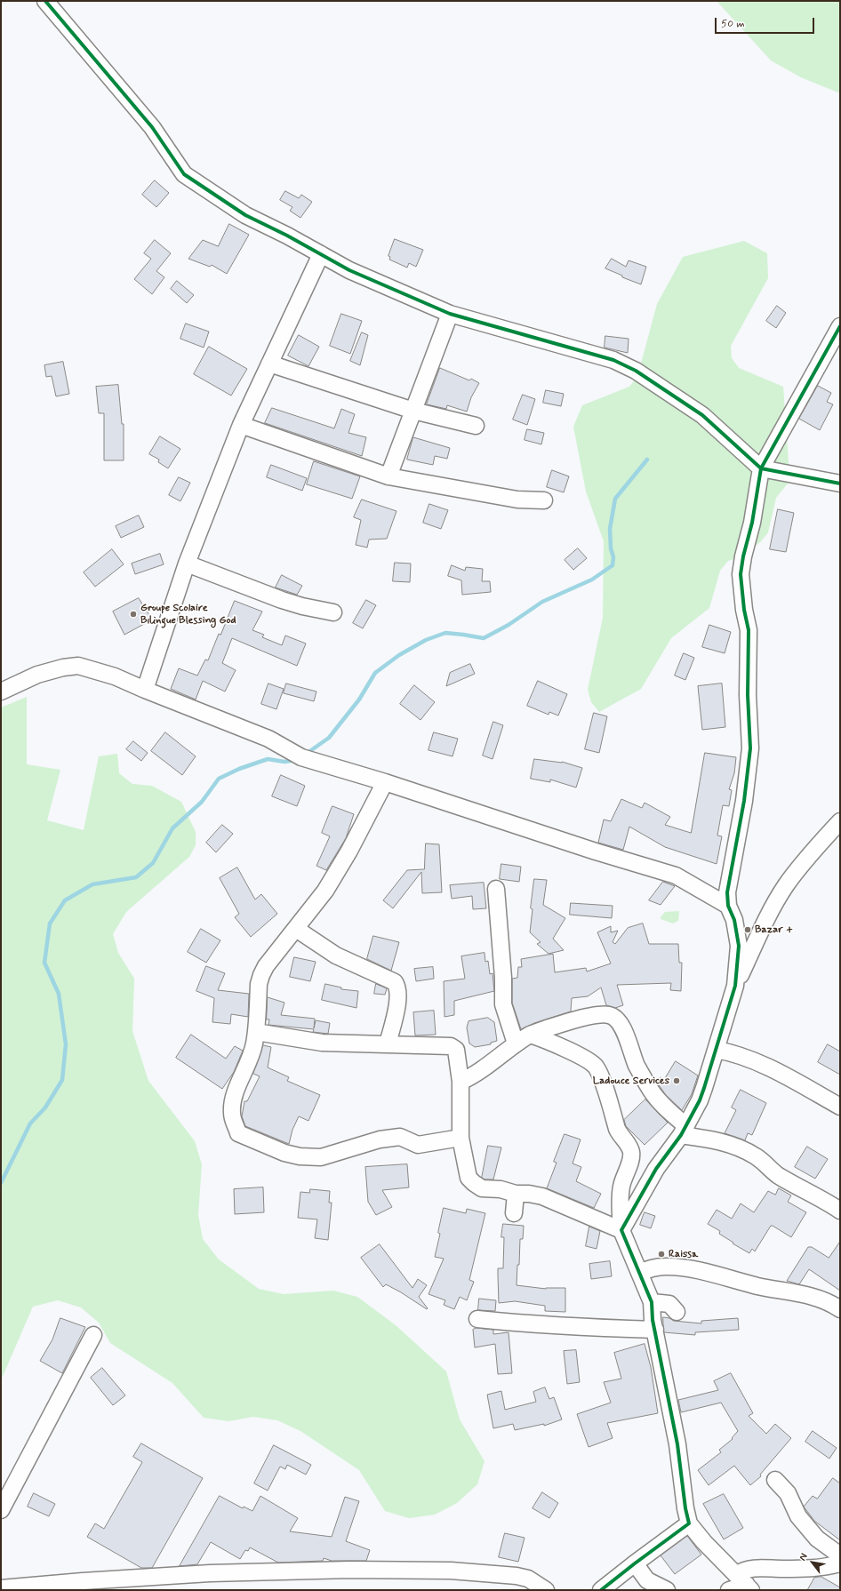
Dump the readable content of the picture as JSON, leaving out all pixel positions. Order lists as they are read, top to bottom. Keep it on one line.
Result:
{"places":["Groupe Scolaire Bilingue Blessing God","Bazar +","Ladouce Services","Raissa"],"scale_bar":"50 m","north":"top left"}
